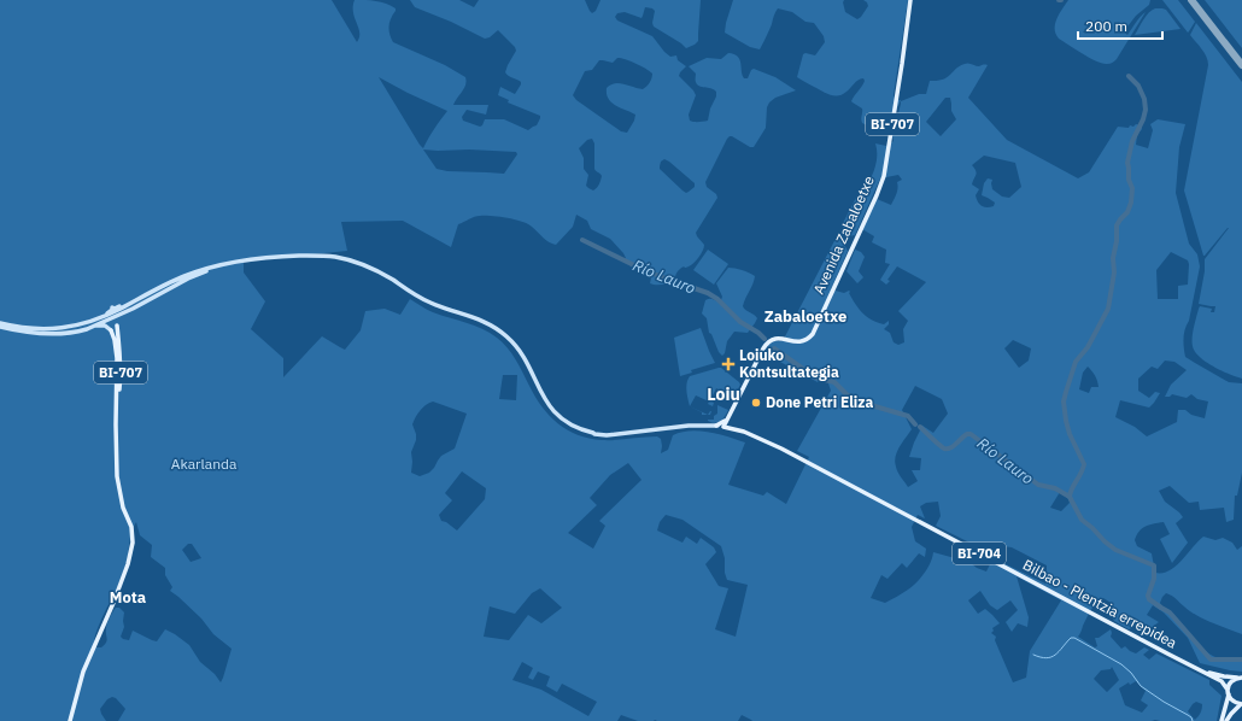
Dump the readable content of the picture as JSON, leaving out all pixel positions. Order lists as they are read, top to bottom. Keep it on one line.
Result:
{"streets":{"main road":["BI-707","Avenida Zabaloetxe","BI-704","Bilbao - Plentzia errepidea"]},"crossings":[["BI-707","Avenida Zabaloetxe"],["BI-707","BI-704"],["BI-704","Bilbao - Plentzia errepidea"]],"districts":["Zabaloetxe","Loiu","Mota"],"water":["Río Lauro"],"parks":["Akarlanda"],"places":{"health":["Loiuko Kontsultategia"],"other":["Done Petri Eliza"]},"scale_bar":"200 m"}
